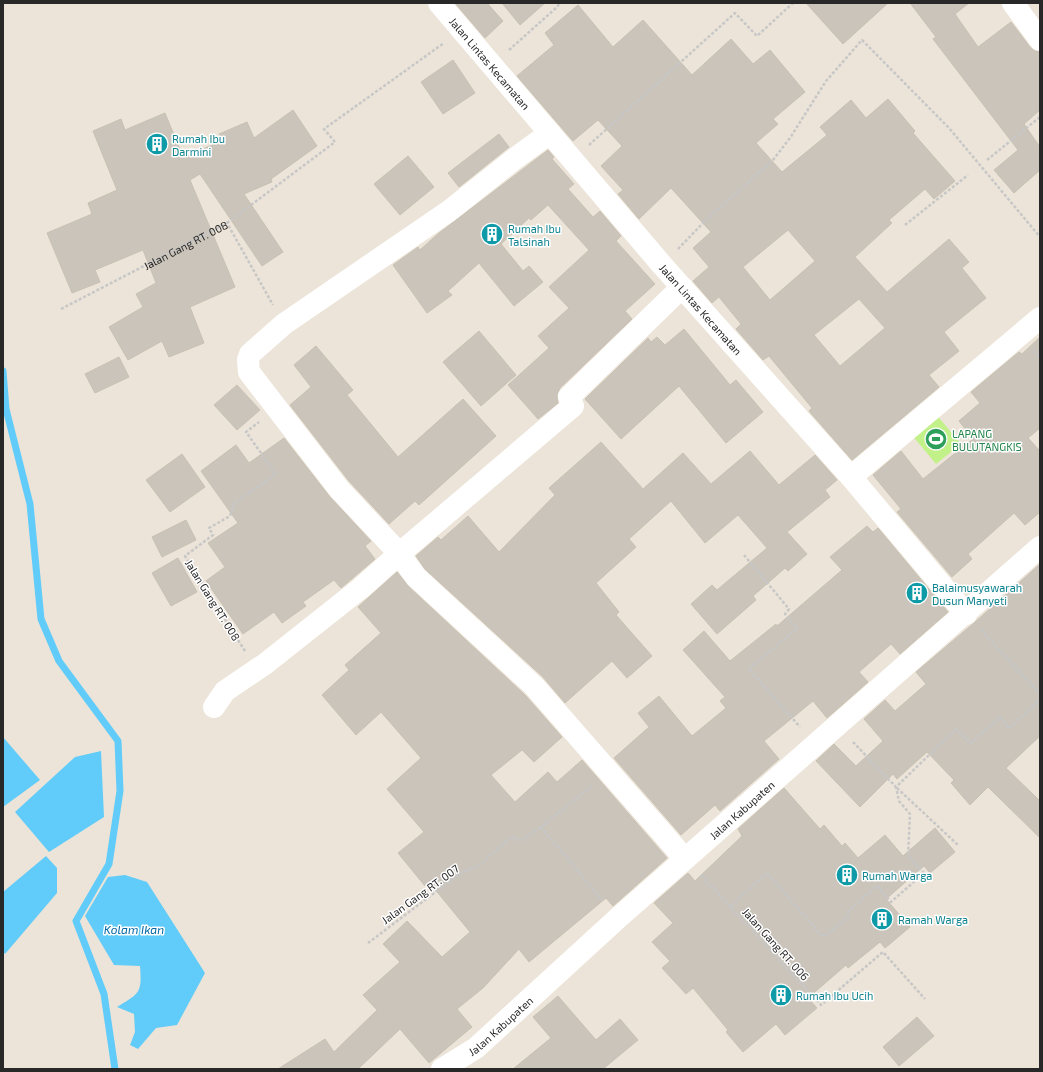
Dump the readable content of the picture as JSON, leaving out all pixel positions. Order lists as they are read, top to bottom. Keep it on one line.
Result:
{"streets":{"street":["Jalan Lintas Kecamatan","Jalan Kabupaten"],"path":["Jalan Gang RT. 008","Jalan Gang RT. 007","Jalan Gang RT. 006"]},"crossings":[["Jalan Lintas Kecamatan","Jalan Kabupaten"],["Jalan Kabupaten","Jalan Gang RT. 006"]],"water":["Kolam Ikan"],"places":{"building":["Rumah Ibu Darmini","Rumah Ibu Talsinah","Balaimusyawarah Dusun Manyeti","Rumah Warga","Ramah Warga","Rumah Ibu Ucih"],"sports":["LAPANG BULUTANGKIS"]}}
